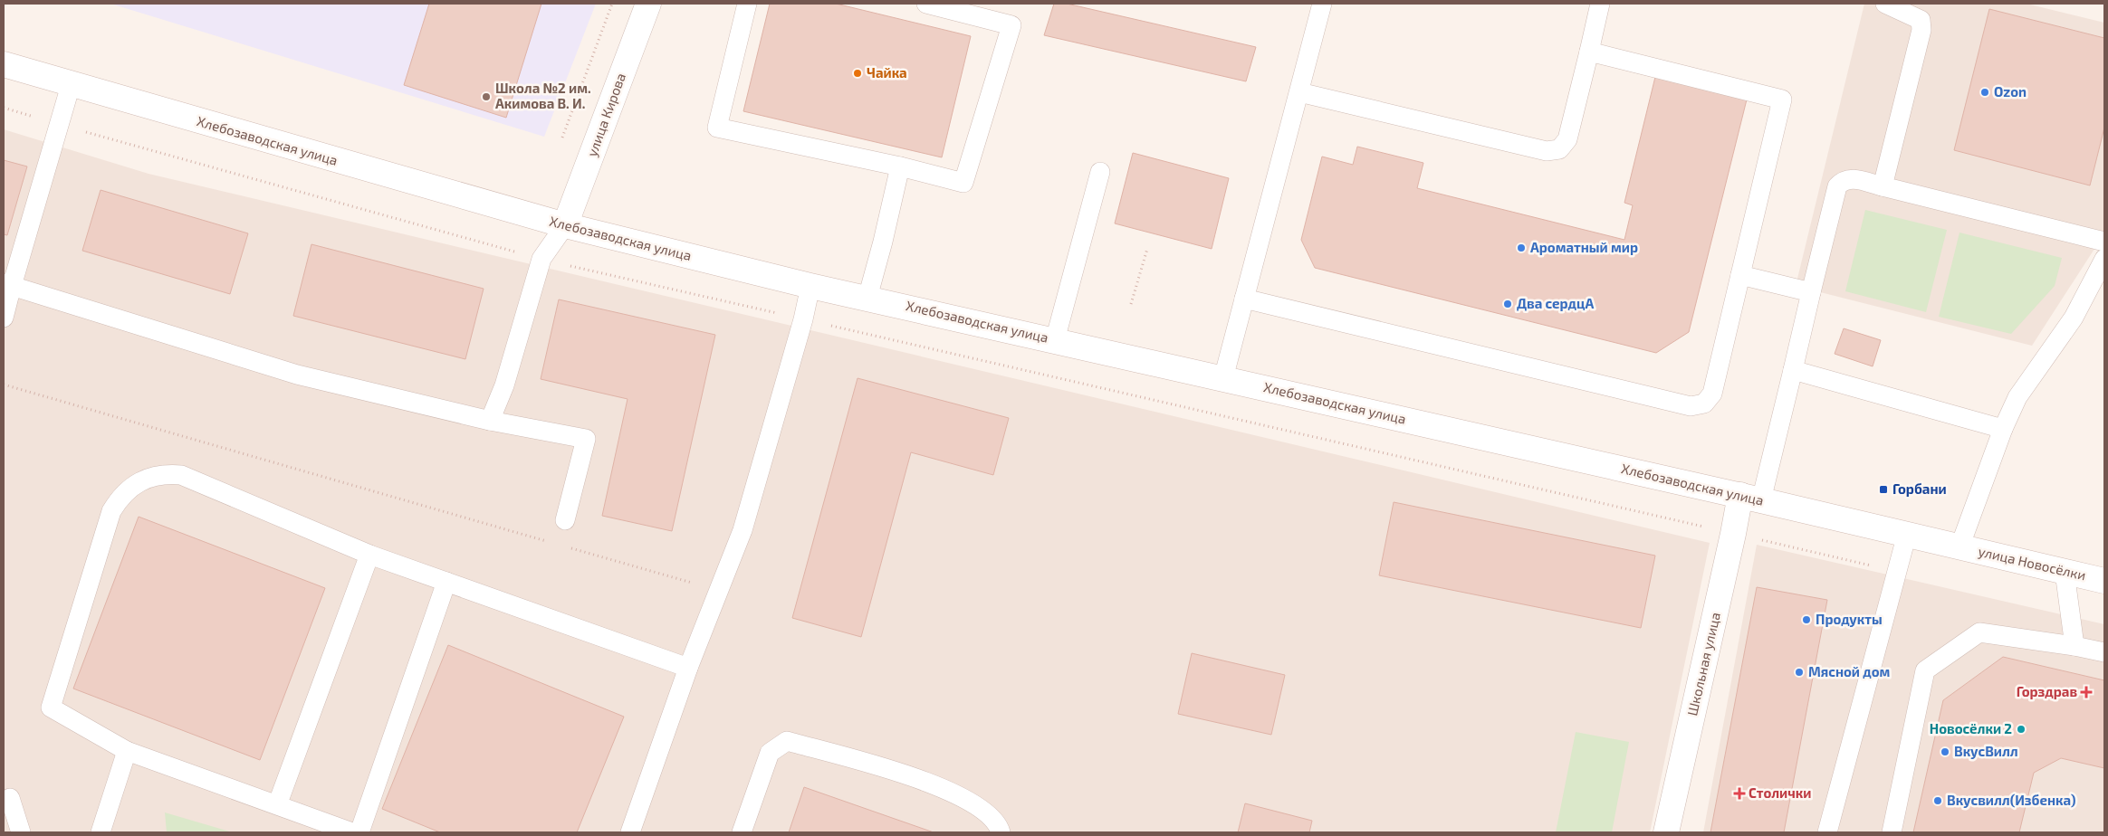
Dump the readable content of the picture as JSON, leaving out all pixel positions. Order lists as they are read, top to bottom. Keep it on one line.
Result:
{"streets":{"main road":["улица Кирова","Хлебозаводская улица","улица Новосёлки","Школьная улица"]},"crossings":[["улица Кирова","Хлебозаводская улица"],["Хлебозаводская улица","улица Новосёлки"],["Хлебозаводская улица","Школьная улица"]],"places":{"other":["Чайка","Ozon","Школа №2 им. Акимова В. И.","Ароматный мир","Два сердцА","Продукты","Мясной дом","Новосёлки 2","ВкусВилл","Вкусвилл(Избенка)"],"transit":["Горбани"],"health":["Горздрав","Столички"]}}
